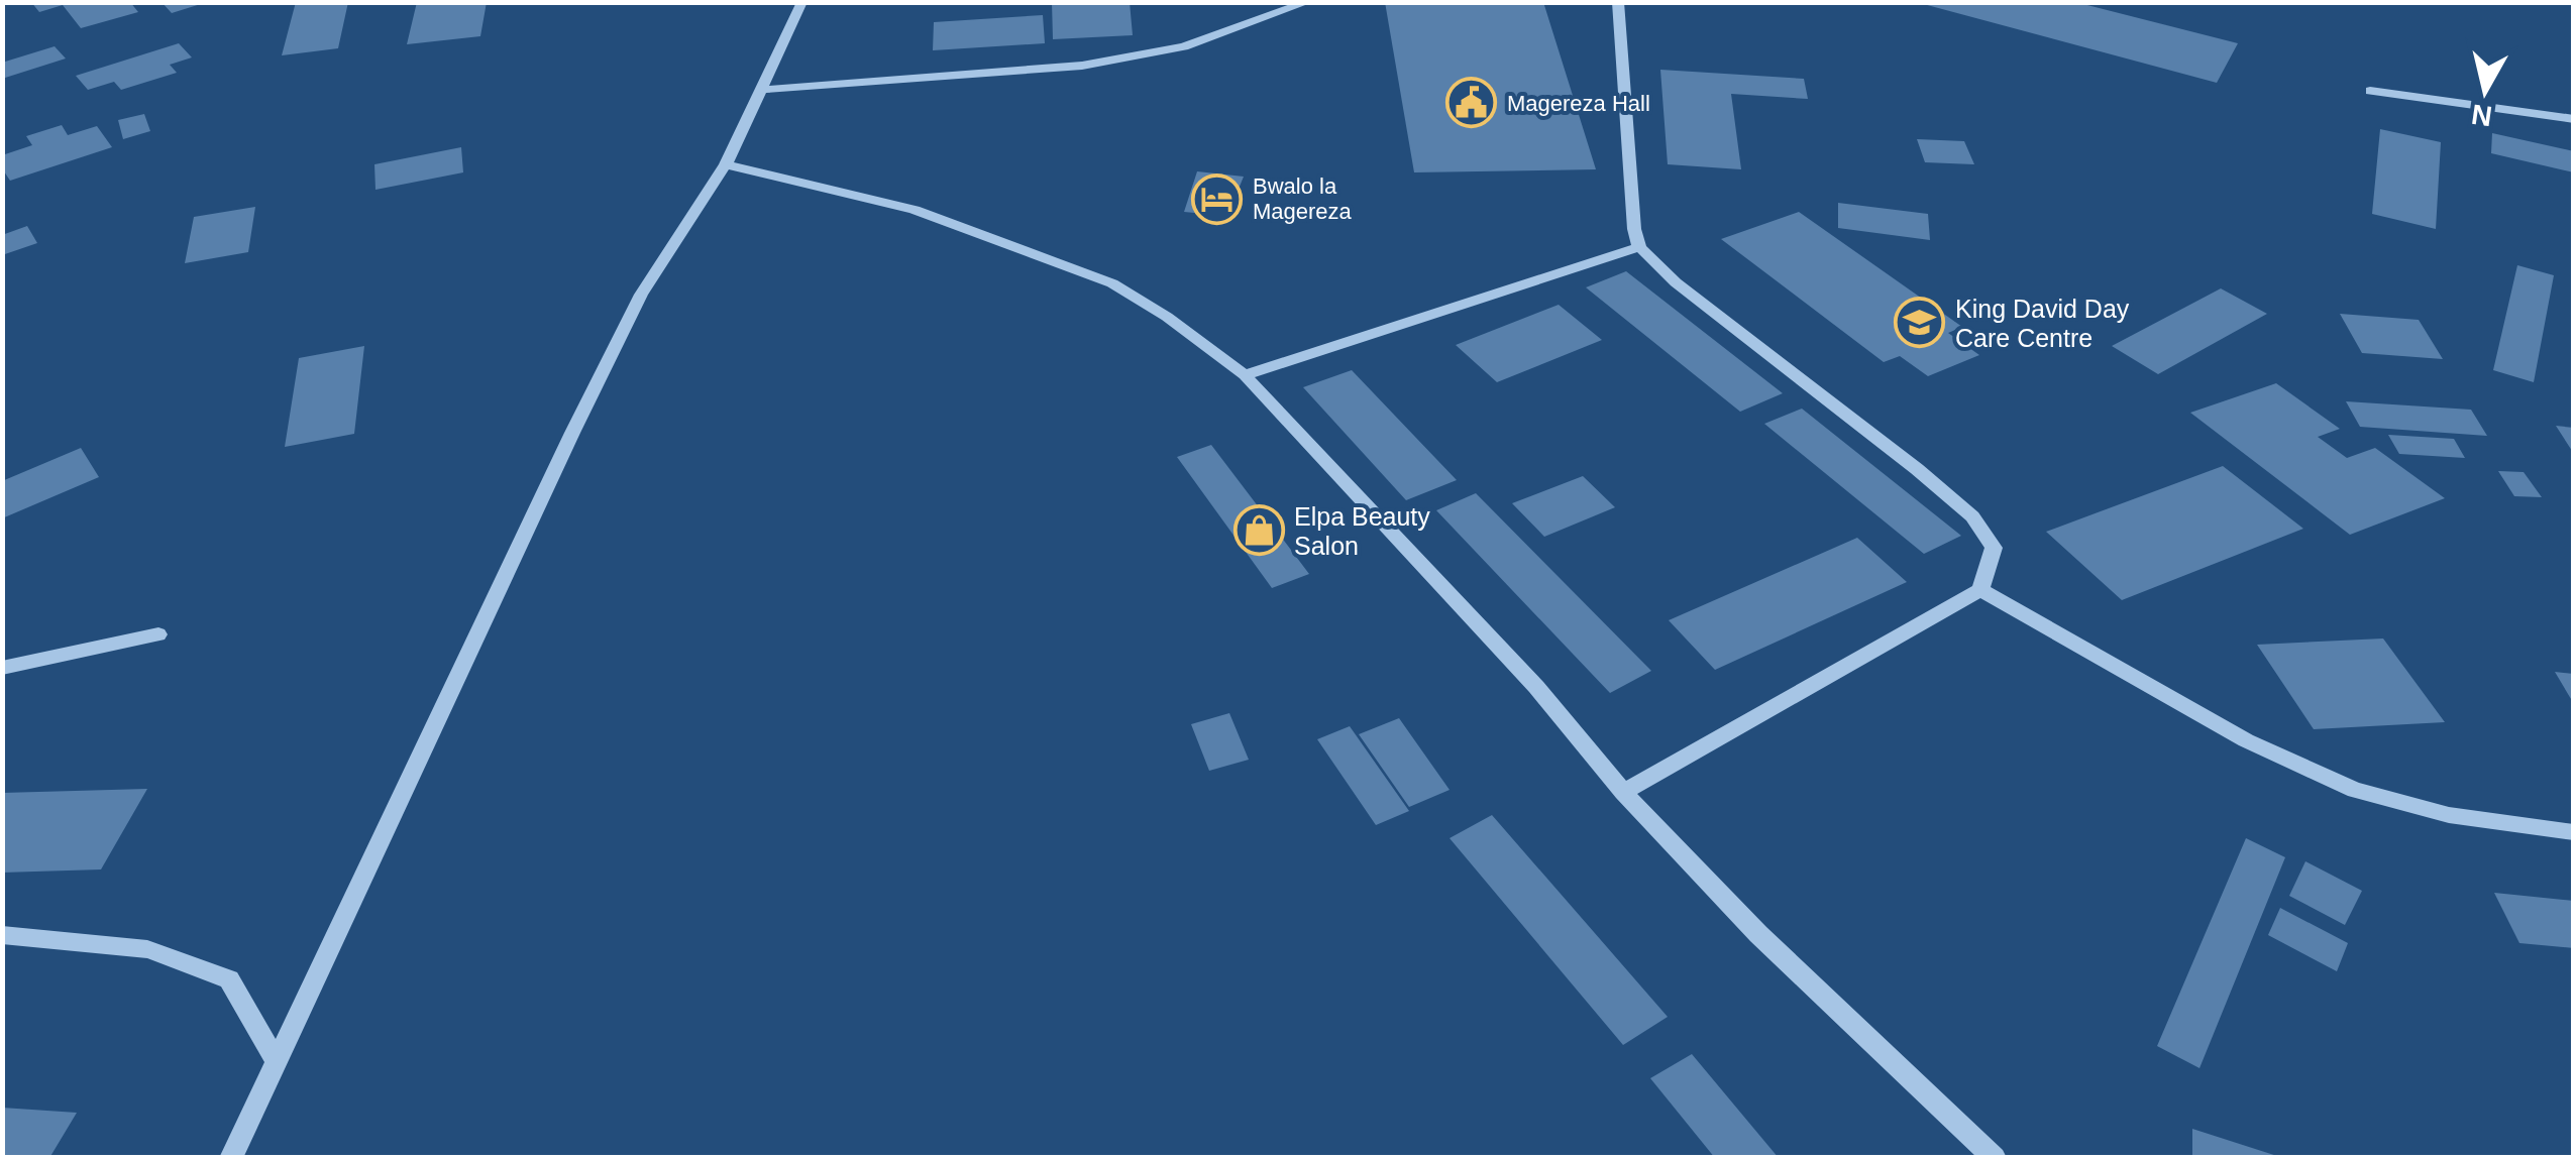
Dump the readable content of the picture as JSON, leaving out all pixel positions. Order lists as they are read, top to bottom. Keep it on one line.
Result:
{"places":{"public building":["Magereza Hall"],"hotel":["Bwalo la Magereza"],"school or university":["King David Day Care Centre"],"shop":["Elpa Beauty Salon"]},"north":"bottom"}
